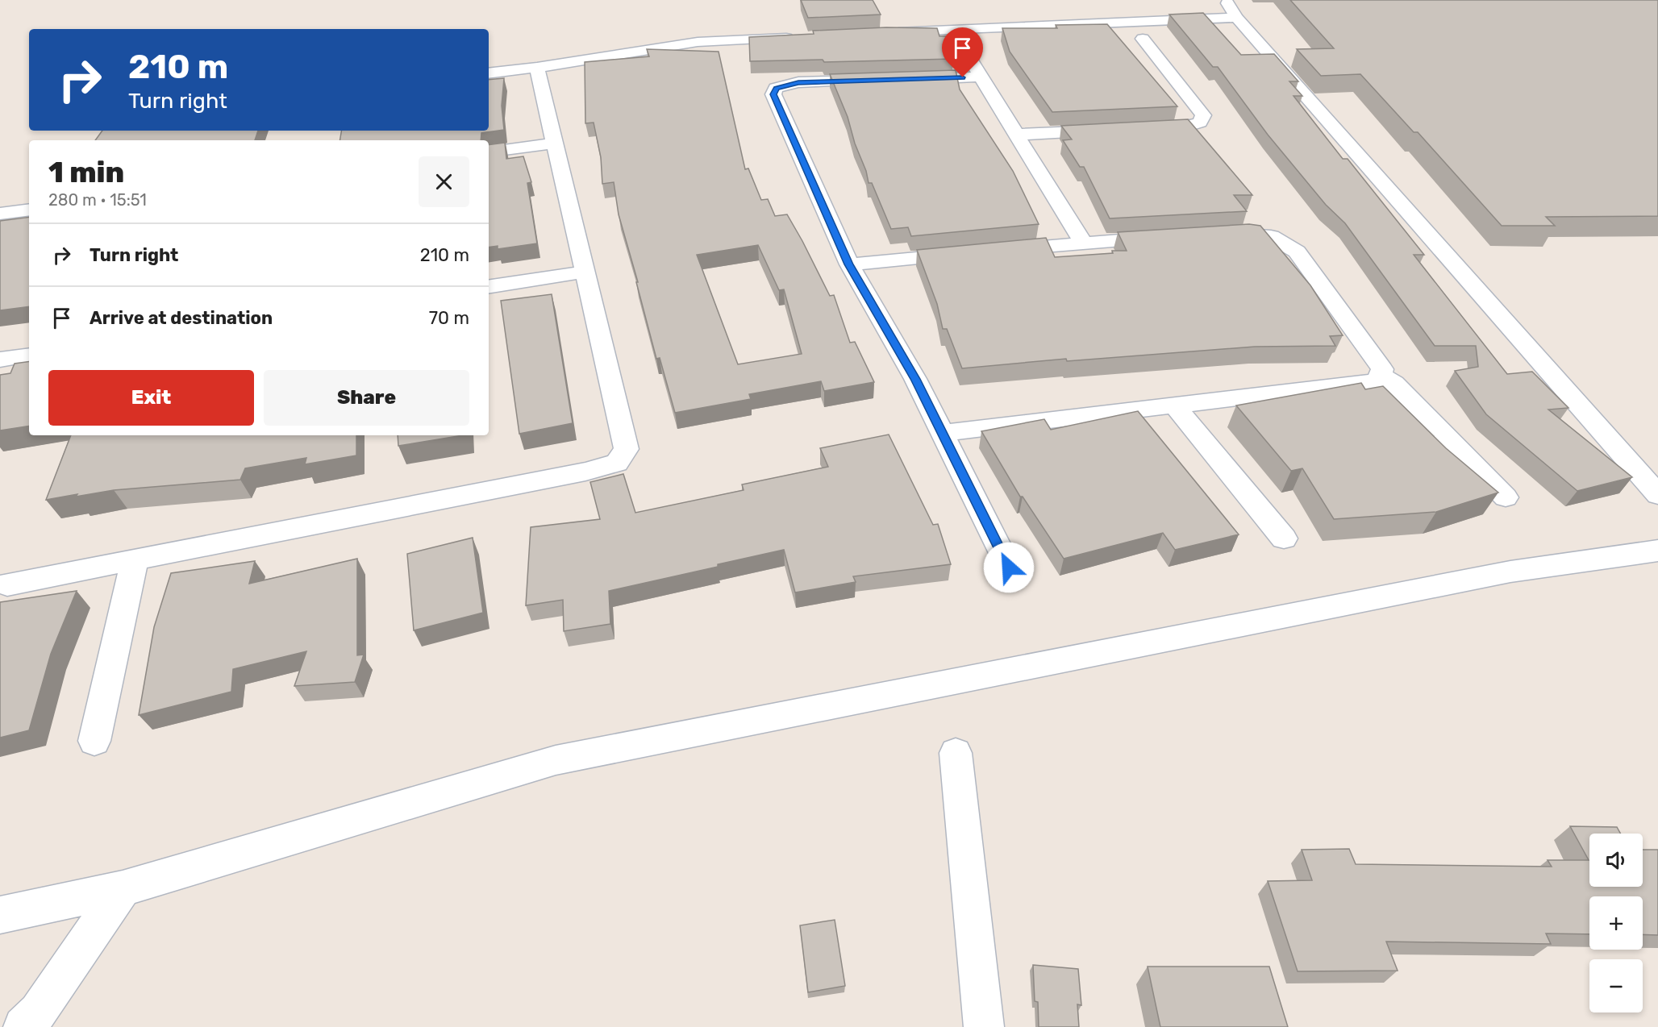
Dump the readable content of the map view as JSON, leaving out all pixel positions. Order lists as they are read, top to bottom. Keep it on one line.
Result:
{"page":{"turn":["210 m","Turn right"],"heading":["1 min","280 m · 15:51"],"list":[{"name":"Turn right","value":"210 m"},{"name":"Arrive at destination","value":"70 m"}],"buttons":["Exit","Share"],"map_buttons":["+","−"]}}
